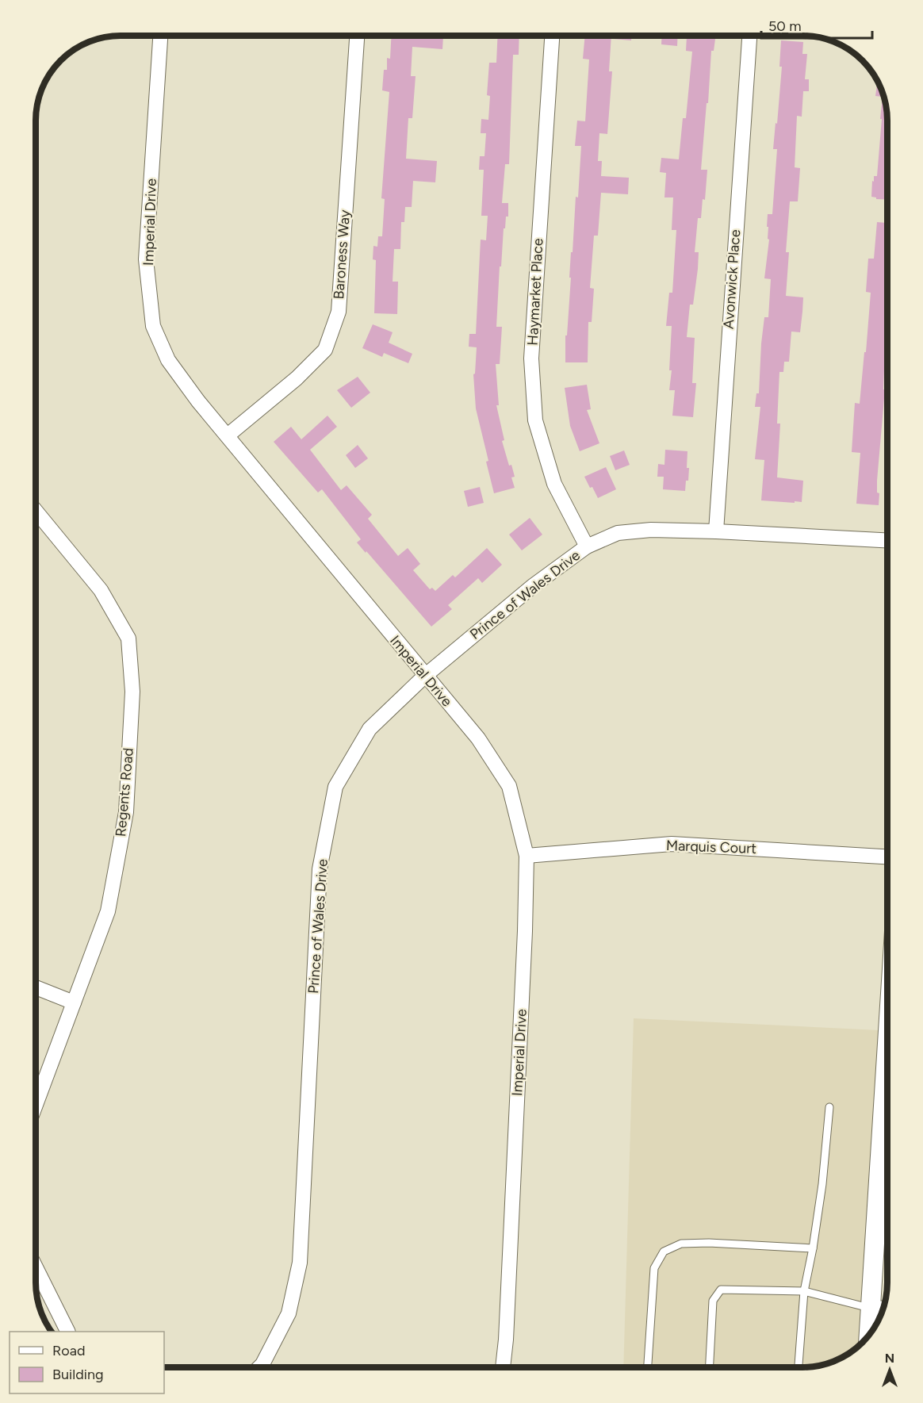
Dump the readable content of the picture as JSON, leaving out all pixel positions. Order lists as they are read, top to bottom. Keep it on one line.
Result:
{"streets":{"street":["Imperial Drive","Baroness Way","Avonwick Place","Haymarket Place","Prince of Wales Drive","Regents Road","Marquis Court"]},"crossings":[["Imperial Drive","Baroness Way"],["Imperial Drive","Prince of Wales Drive"],["Imperial Drive","Marquis Court"],["Avonwick Place","Prince of Wales Drive"],["Haymarket Place","Prince of Wales Drive"]],"legend":["Road","Building"],"scale_bar":"50 m","north":"top"}
